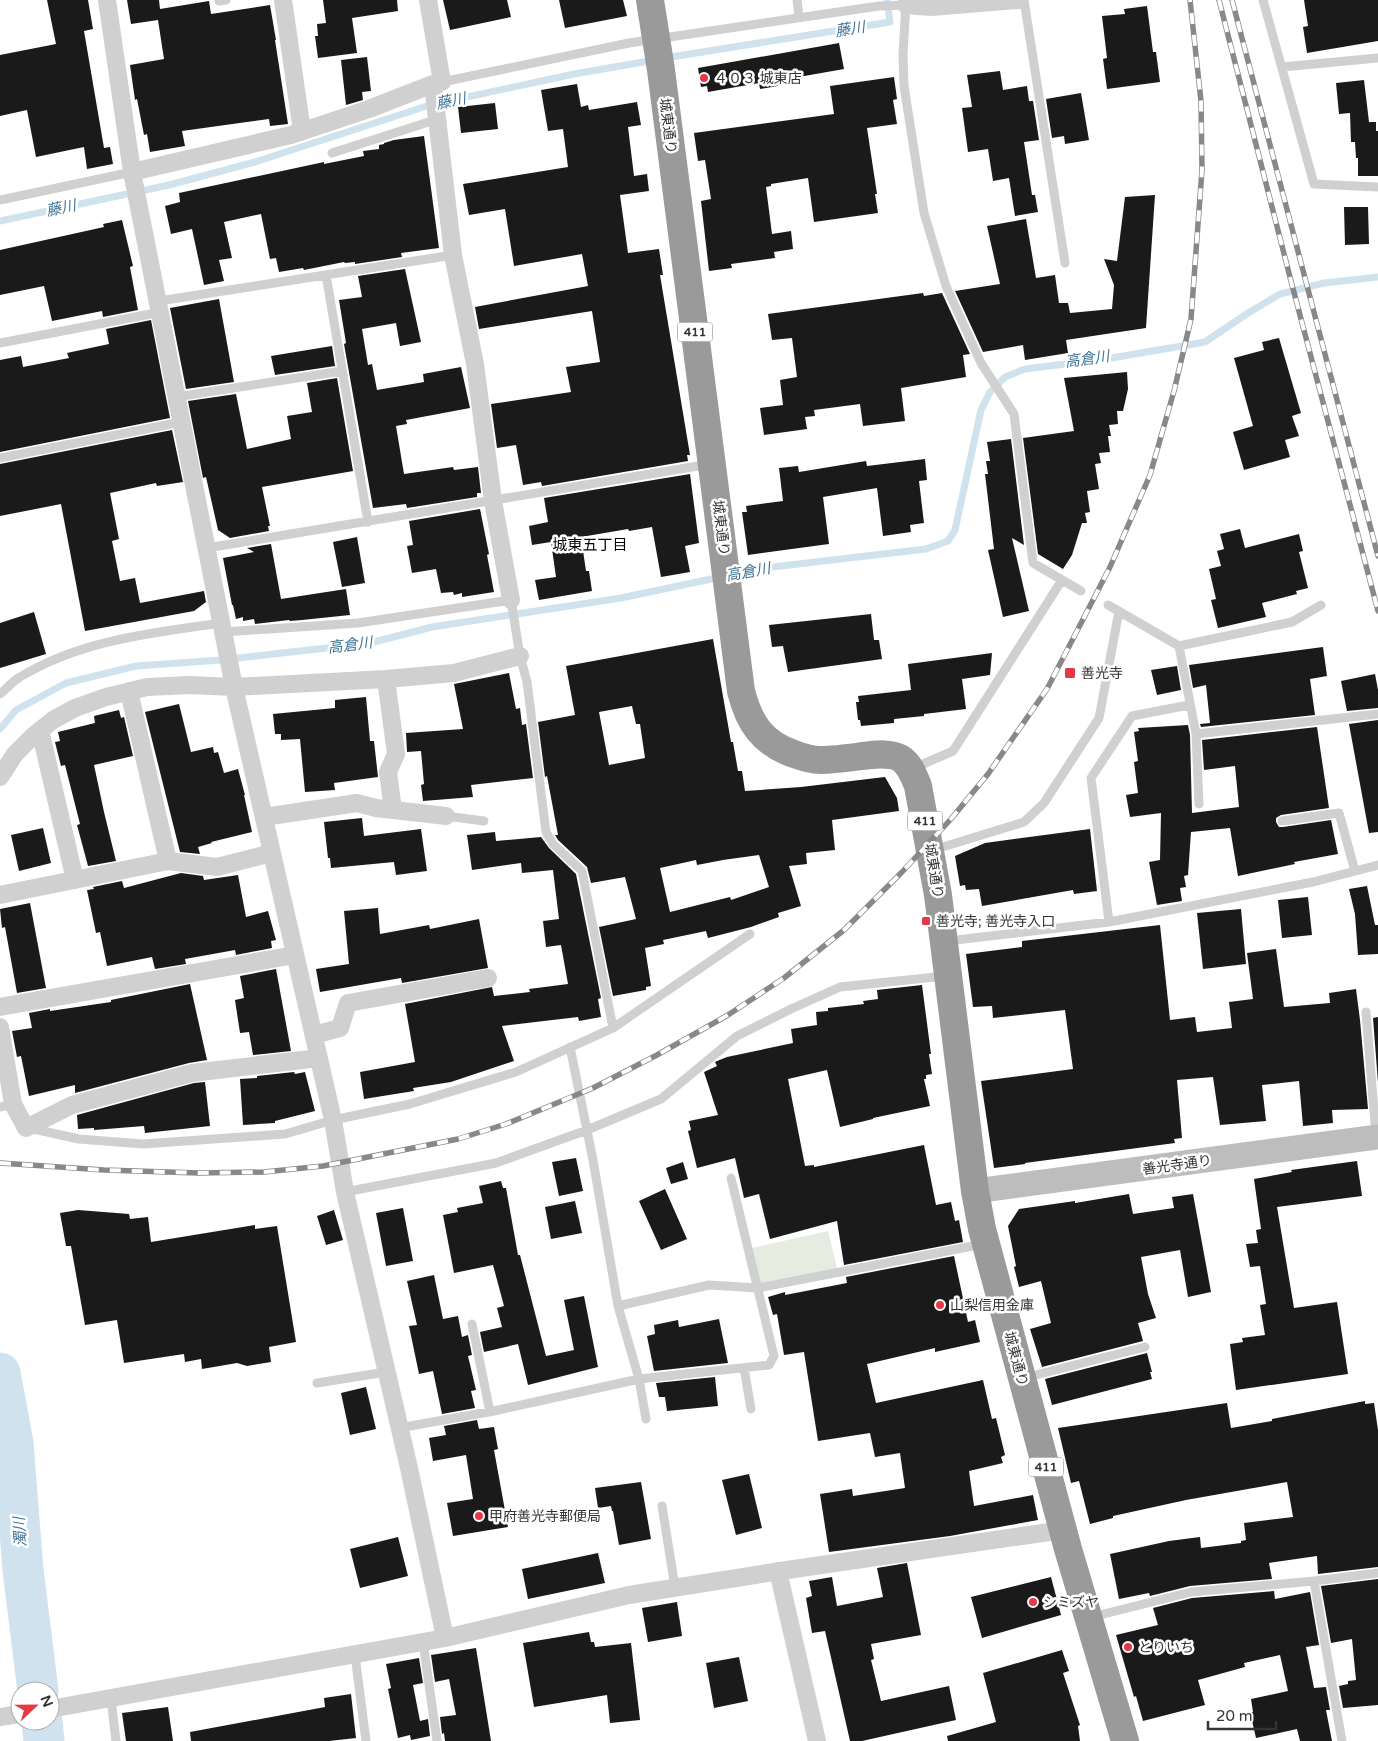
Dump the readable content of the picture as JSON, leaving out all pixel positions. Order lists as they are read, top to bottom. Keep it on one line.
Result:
{"streets":{"highway":["城東通り","411"],"main road":["善光寺通り"]},"crossings":[["城東通り","善光寺通り"]],"districts":["城東五丁目"],"water":["藤川","高倉川","濁川"],"places":{"other":["４０３ 城東店","山梨信用金庫","甲府善光寺郵便局","シミズヤ","とりいち"],"transit":["善光寺","善光寺; 善光寺入口"]},"scale_bar":"20 m","north":"right"}
